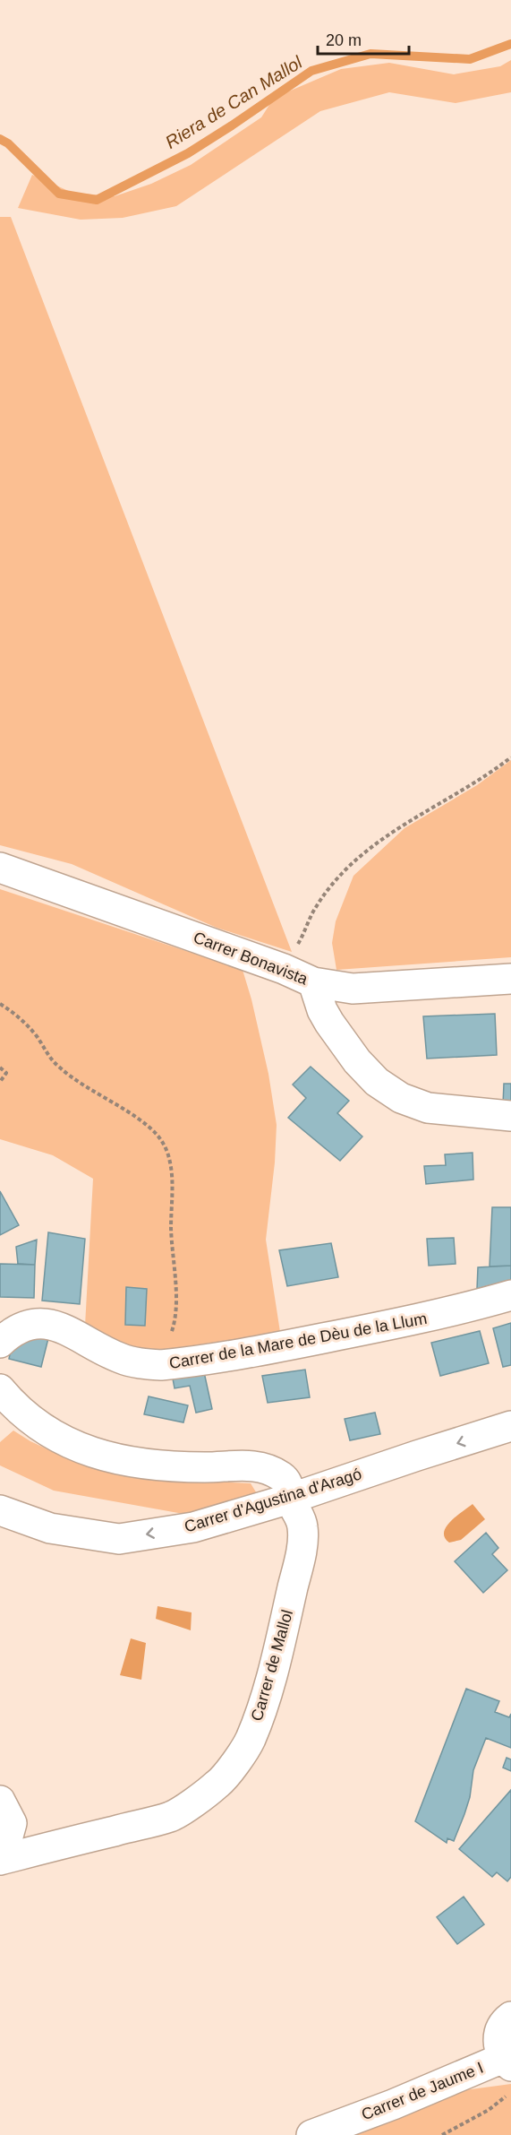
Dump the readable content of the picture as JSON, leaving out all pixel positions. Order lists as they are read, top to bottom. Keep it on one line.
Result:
{"streets":{"street":["Carrer Bonavista","Carrer de la Mare de Dèu de la Llum","Carrer d'Agustina d'Aragó","Carrer de Mallol","Carrer de Jaume I"]},"crossings":[["Carrer d'Agustina d'Aragó","Carrer de Mallol"]],"one_way":["Carrer d'Agustina d'Aragó"],"water":["Riera de Can Mallol"],"scale_bar":"20 m"}
